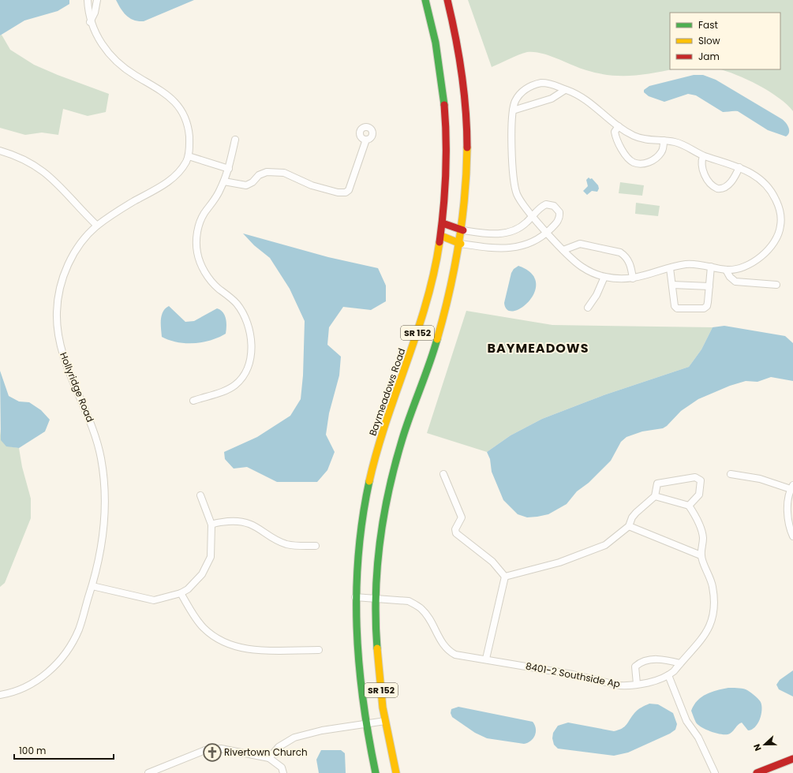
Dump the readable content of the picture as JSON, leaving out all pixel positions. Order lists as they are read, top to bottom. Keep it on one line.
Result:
{"streets":{"main road":["SR 152","Baymeadows Road"],"street":["Hollyridge Road","8401-2 Southside Ap"]},"crossings":[["SR 152","8401-2 Southside Ap"],["Baymeadows Road","8401-2 Southside Ap"]],"districts":["BAYMEADOWS"],"places":{"church":["Rivertown Church"]},"legend":["Fast","Slow","Jam"],"scale_bar":"100 m","north":"left"}
